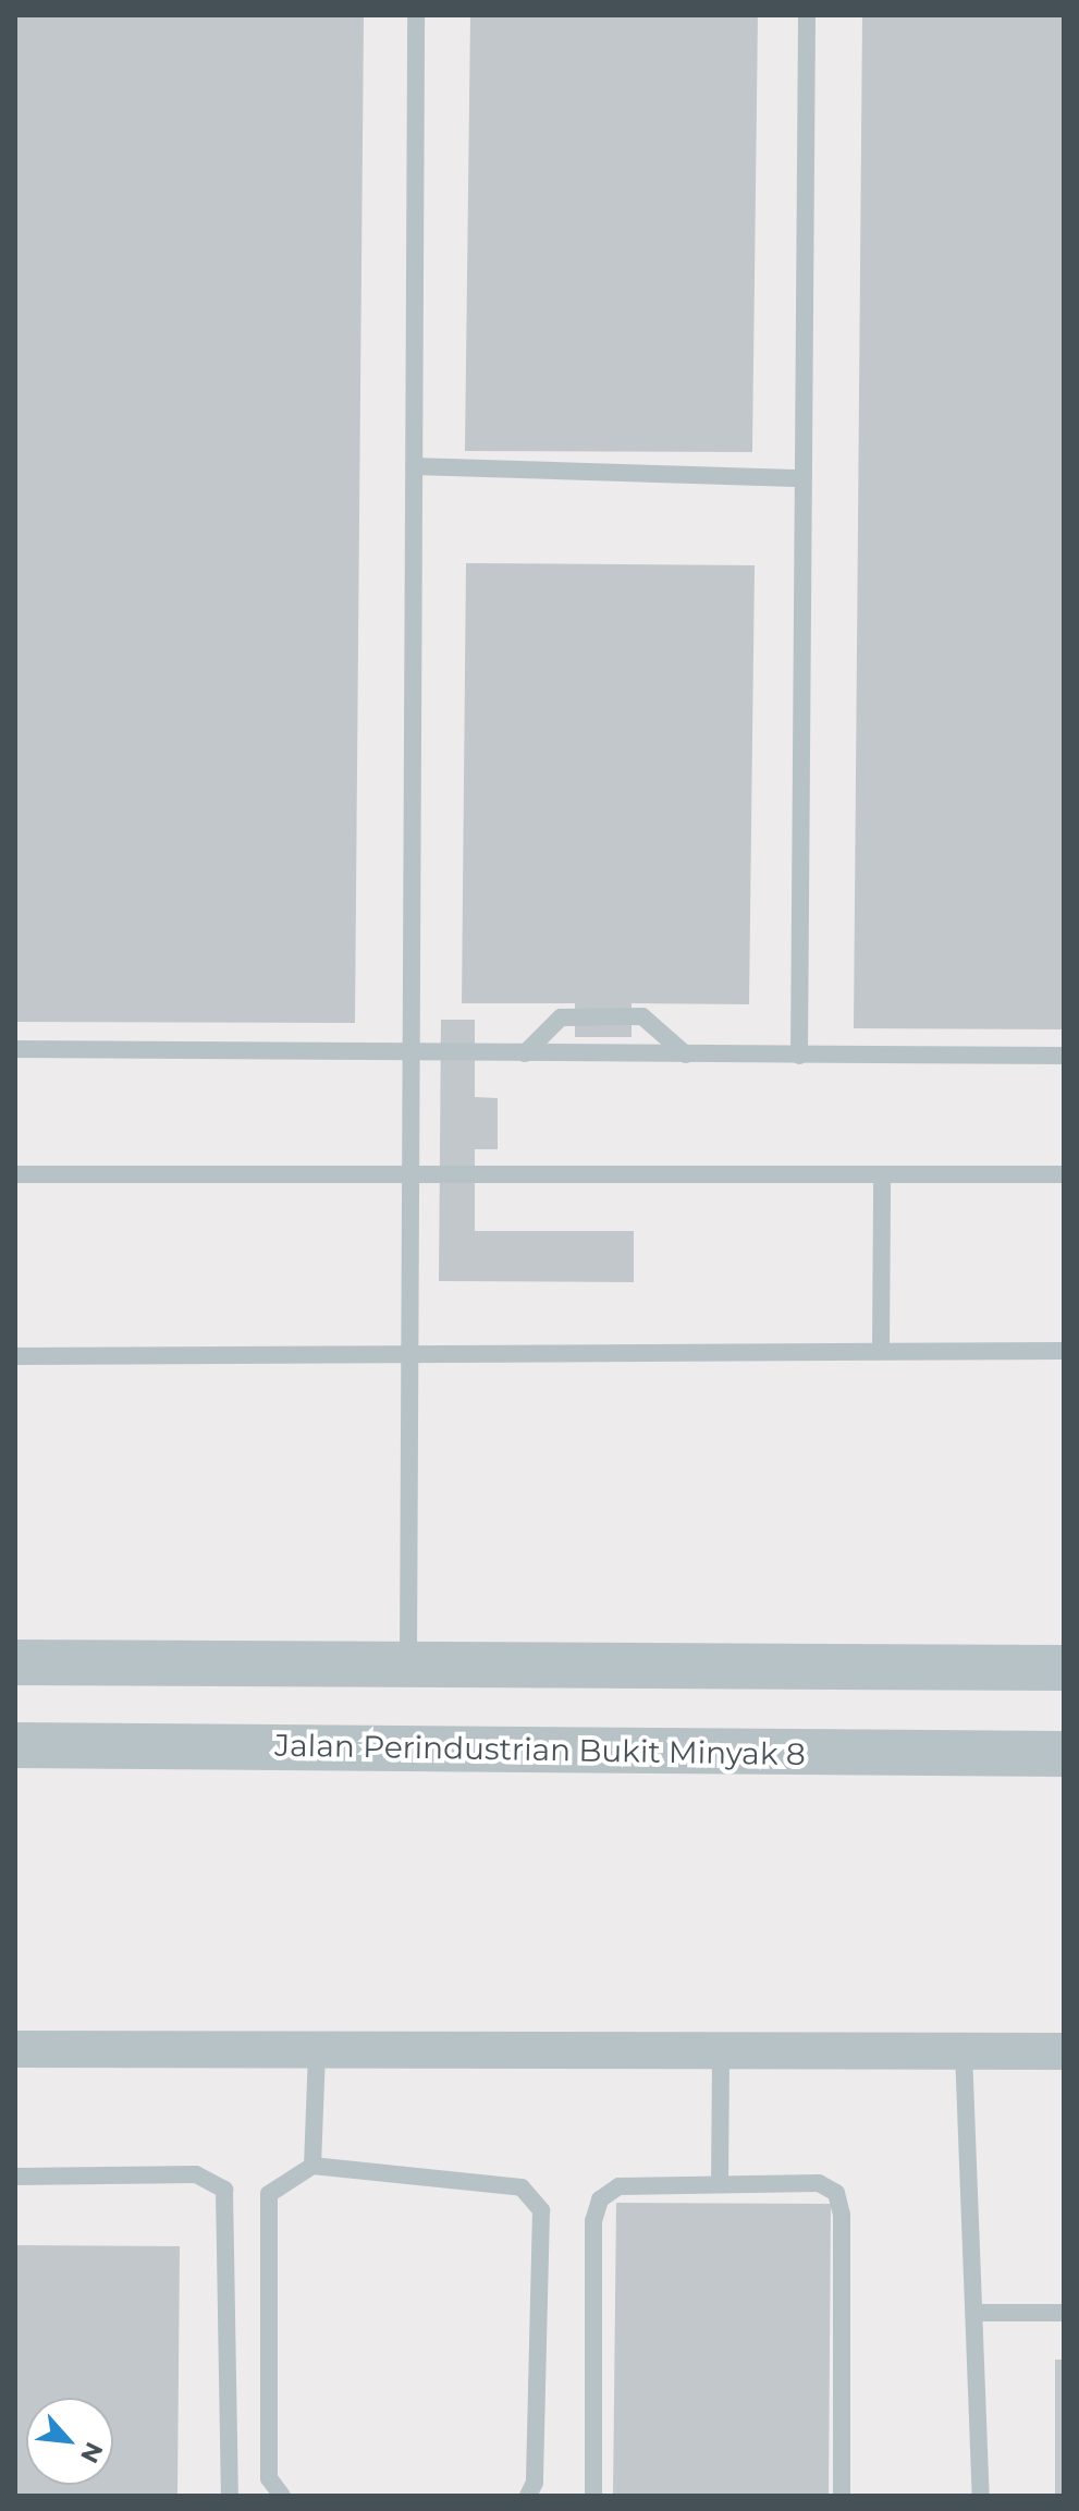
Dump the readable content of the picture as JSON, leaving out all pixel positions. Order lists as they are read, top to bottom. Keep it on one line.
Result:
{"streets":{"street":["Jalan Perindustrian Bukit Minyak 8"]},"north":"bottom right"}
